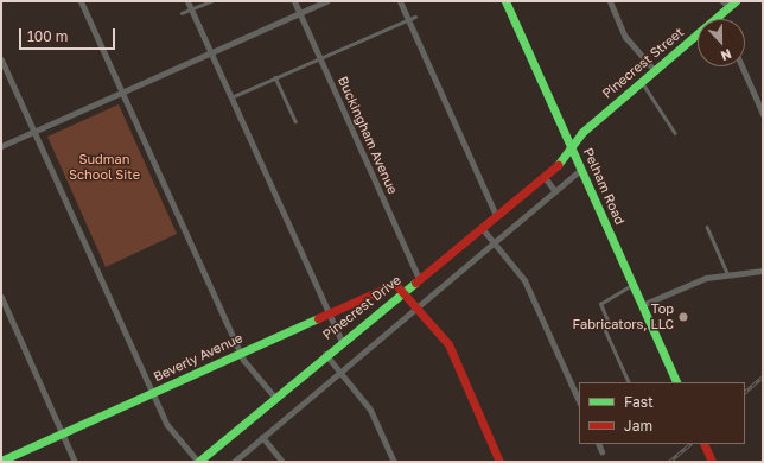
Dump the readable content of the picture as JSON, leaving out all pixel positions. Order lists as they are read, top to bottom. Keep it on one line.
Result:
{"streets":{"street":["Pinecrest Street","Buckingham Avenue","Pelham Road","Pinecrest Drive","Beverly Avenue"]},"crossings":[["Pinecrest Street","Pelham Road"],["Pinecrest Street","Pinecrest Drive"],["Buckingham Avenue","Pinecrest Drive"],["Pelham Road","Pinecrest Drive"],["Pinecrest Drive","Beverly Avenue"]],"parks":["Sudman School Site"],"places":["Top Fabricators, LLC"],"legend":["Fast","Jam"],"scale_bar":"100 m","north":"bottom"}
